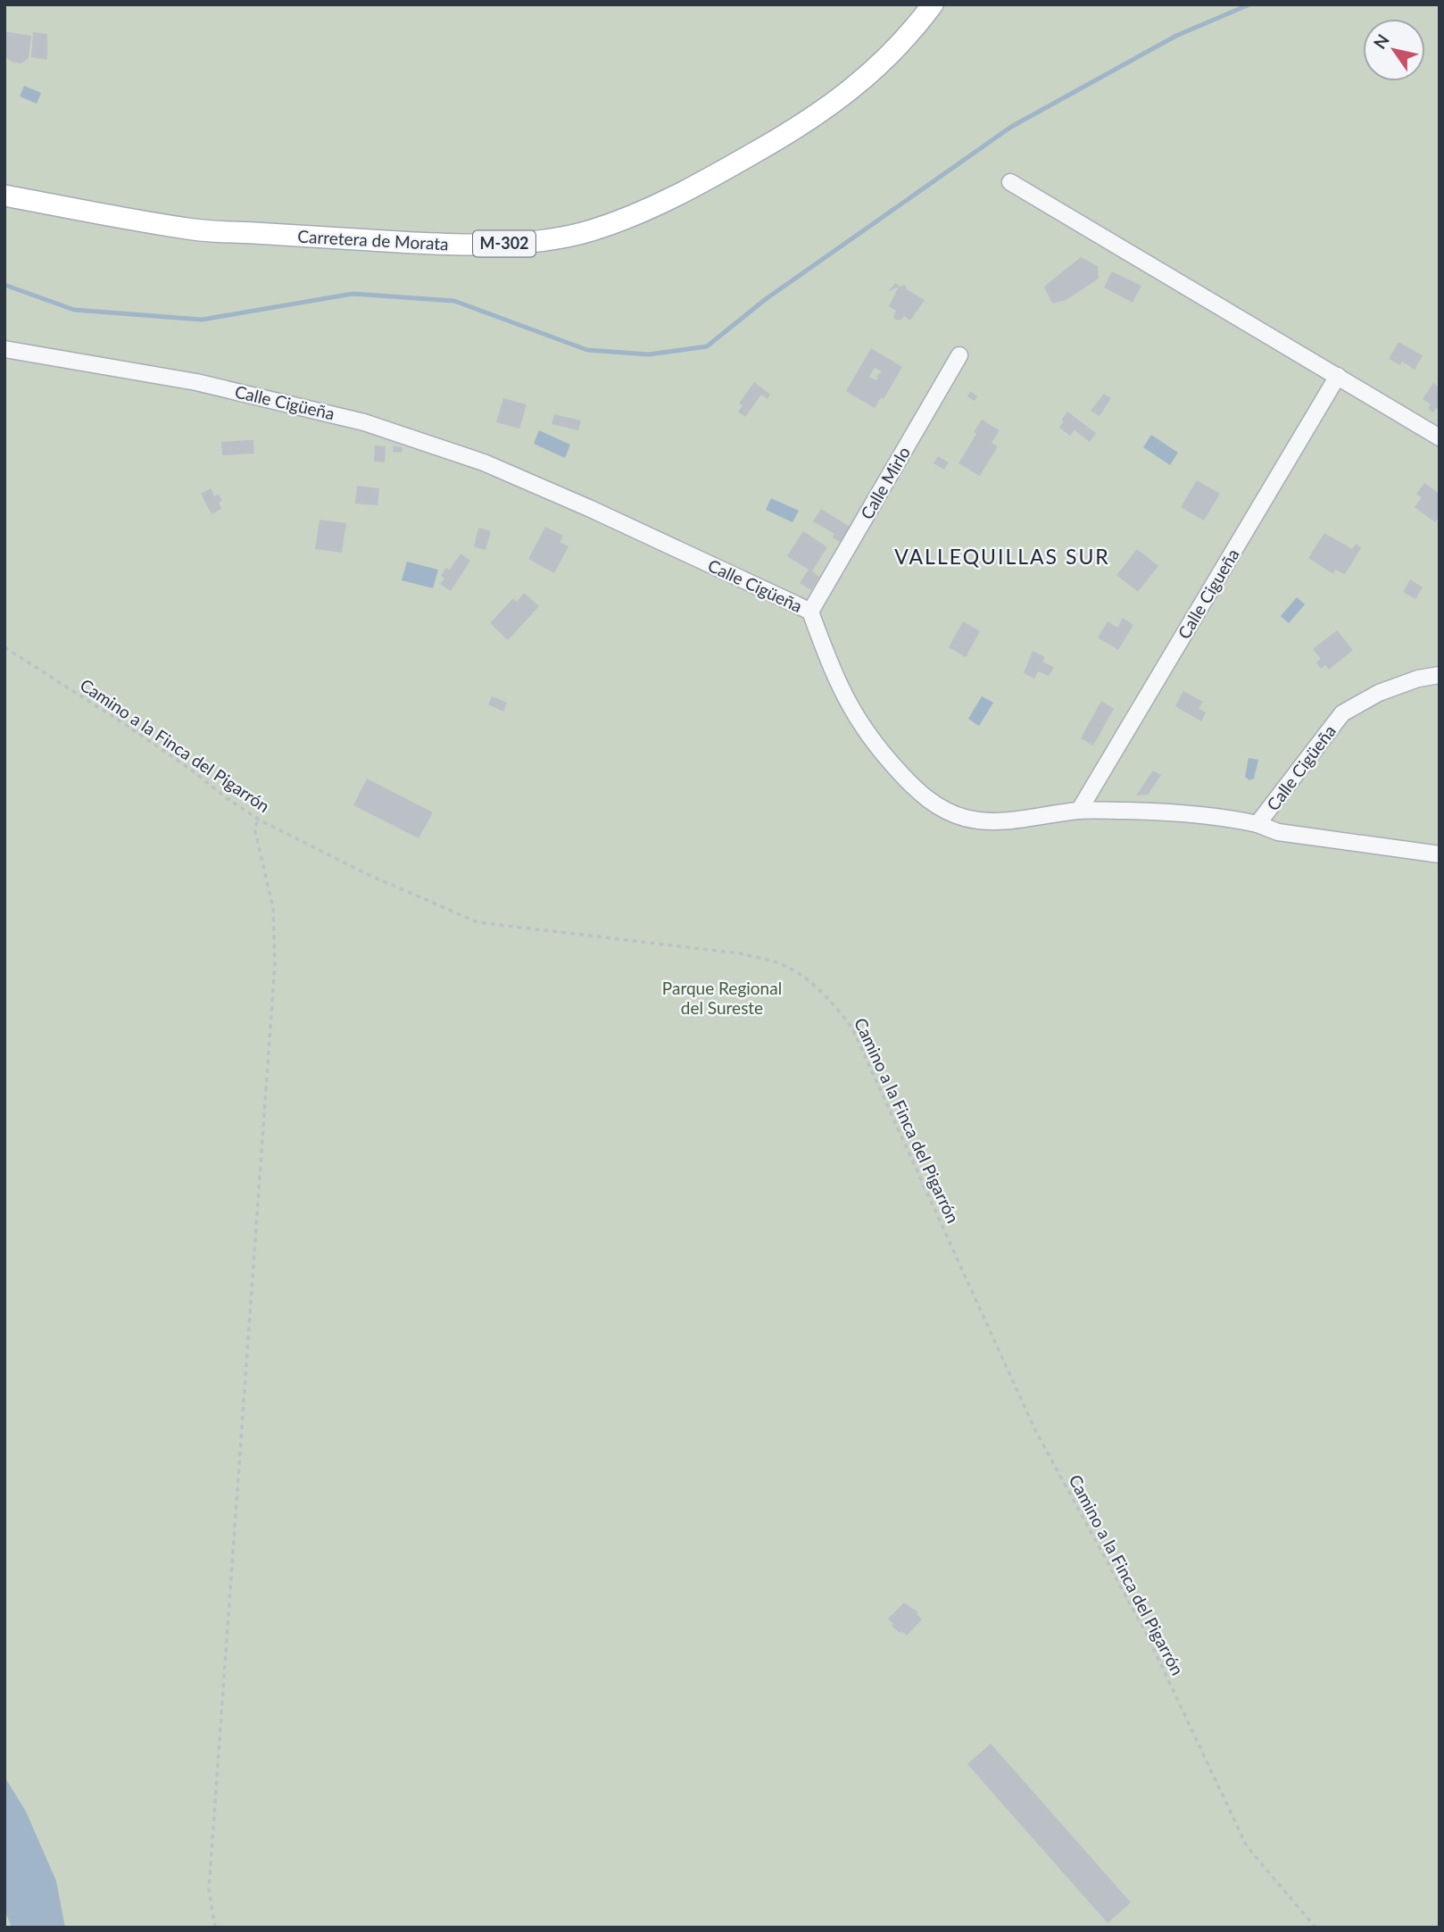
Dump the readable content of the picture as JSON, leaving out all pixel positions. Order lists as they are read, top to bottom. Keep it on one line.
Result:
{"streets":{"main road":["Carretera de Morata","M-302"],"street":["Calle Cigüeña","Calle Mirlo","Calle Cigueña"],"path":["Camino a la Finca del Pigarrón"]},"crossings":[["Calle Cigüeña","Calle Mirlo"],["Calle Cigüeña","Calle Cigueña"]],"districts":["VALLEQUILLAS SUR"],"parks":["Parque Regional del Sureste"],"north":"top left"}
